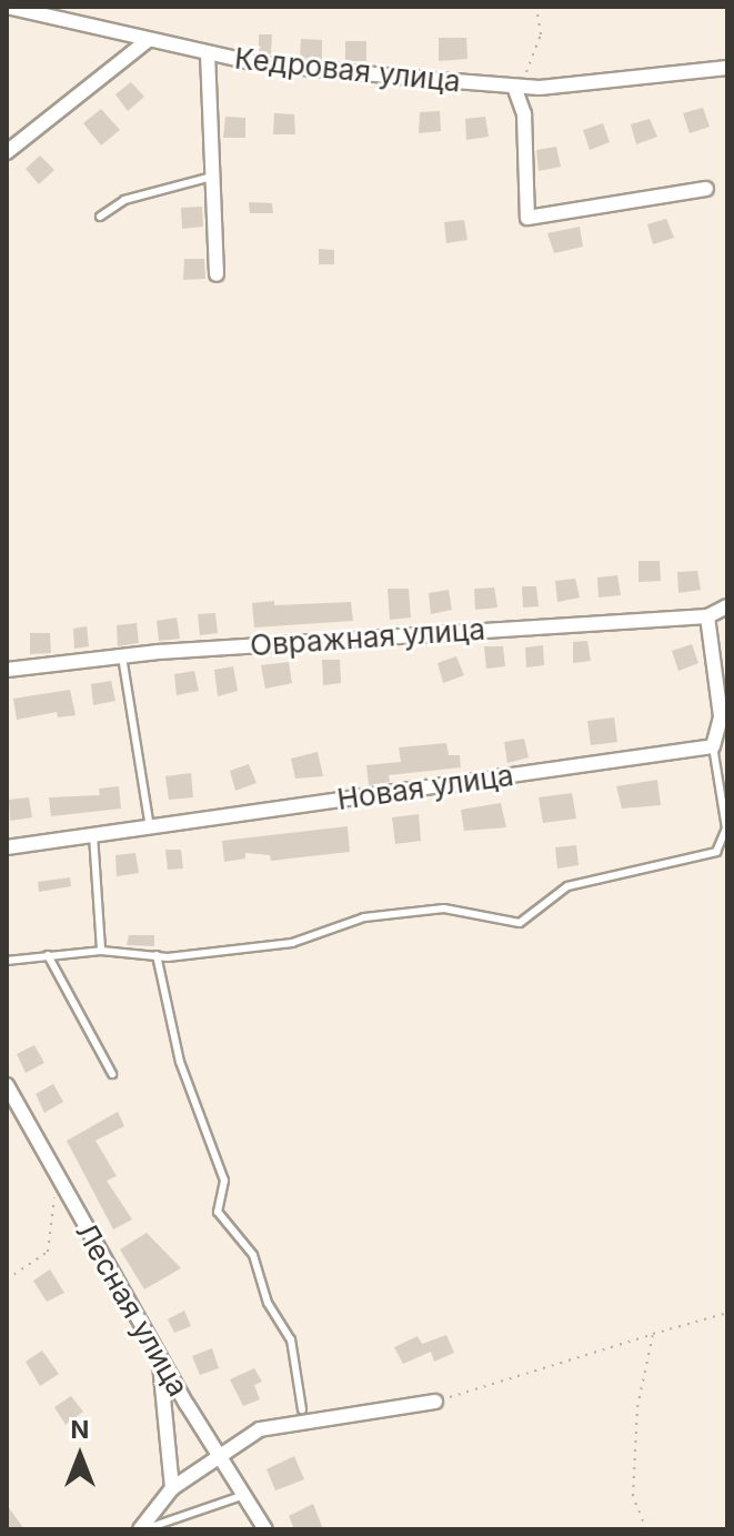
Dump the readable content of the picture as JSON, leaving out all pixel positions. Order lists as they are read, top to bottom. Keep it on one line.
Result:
{"streets":{"street":["Кедровая улица","Овражная улица","Новая улица","Лесная улица"]},"north":"top"}
